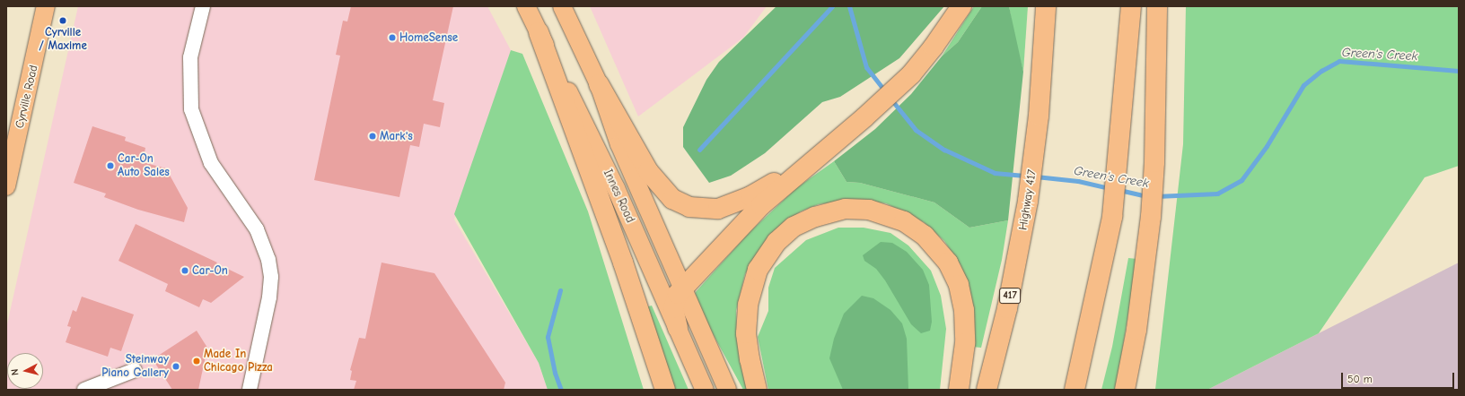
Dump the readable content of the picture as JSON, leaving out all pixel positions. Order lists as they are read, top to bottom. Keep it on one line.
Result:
{"streets":{"highway":["Highway 417","417"],"main road":["Cyrville Road","Innes Road"]},"water":["Green's Creek"],"places":["Cyrville / Maxime","HomeSense","Mark's","Car-On Auto Sales","Car-On","Made In Chicago Pizza","Steinway Piano Gallery"],"scale_bar":"50 m","north":"left"}
